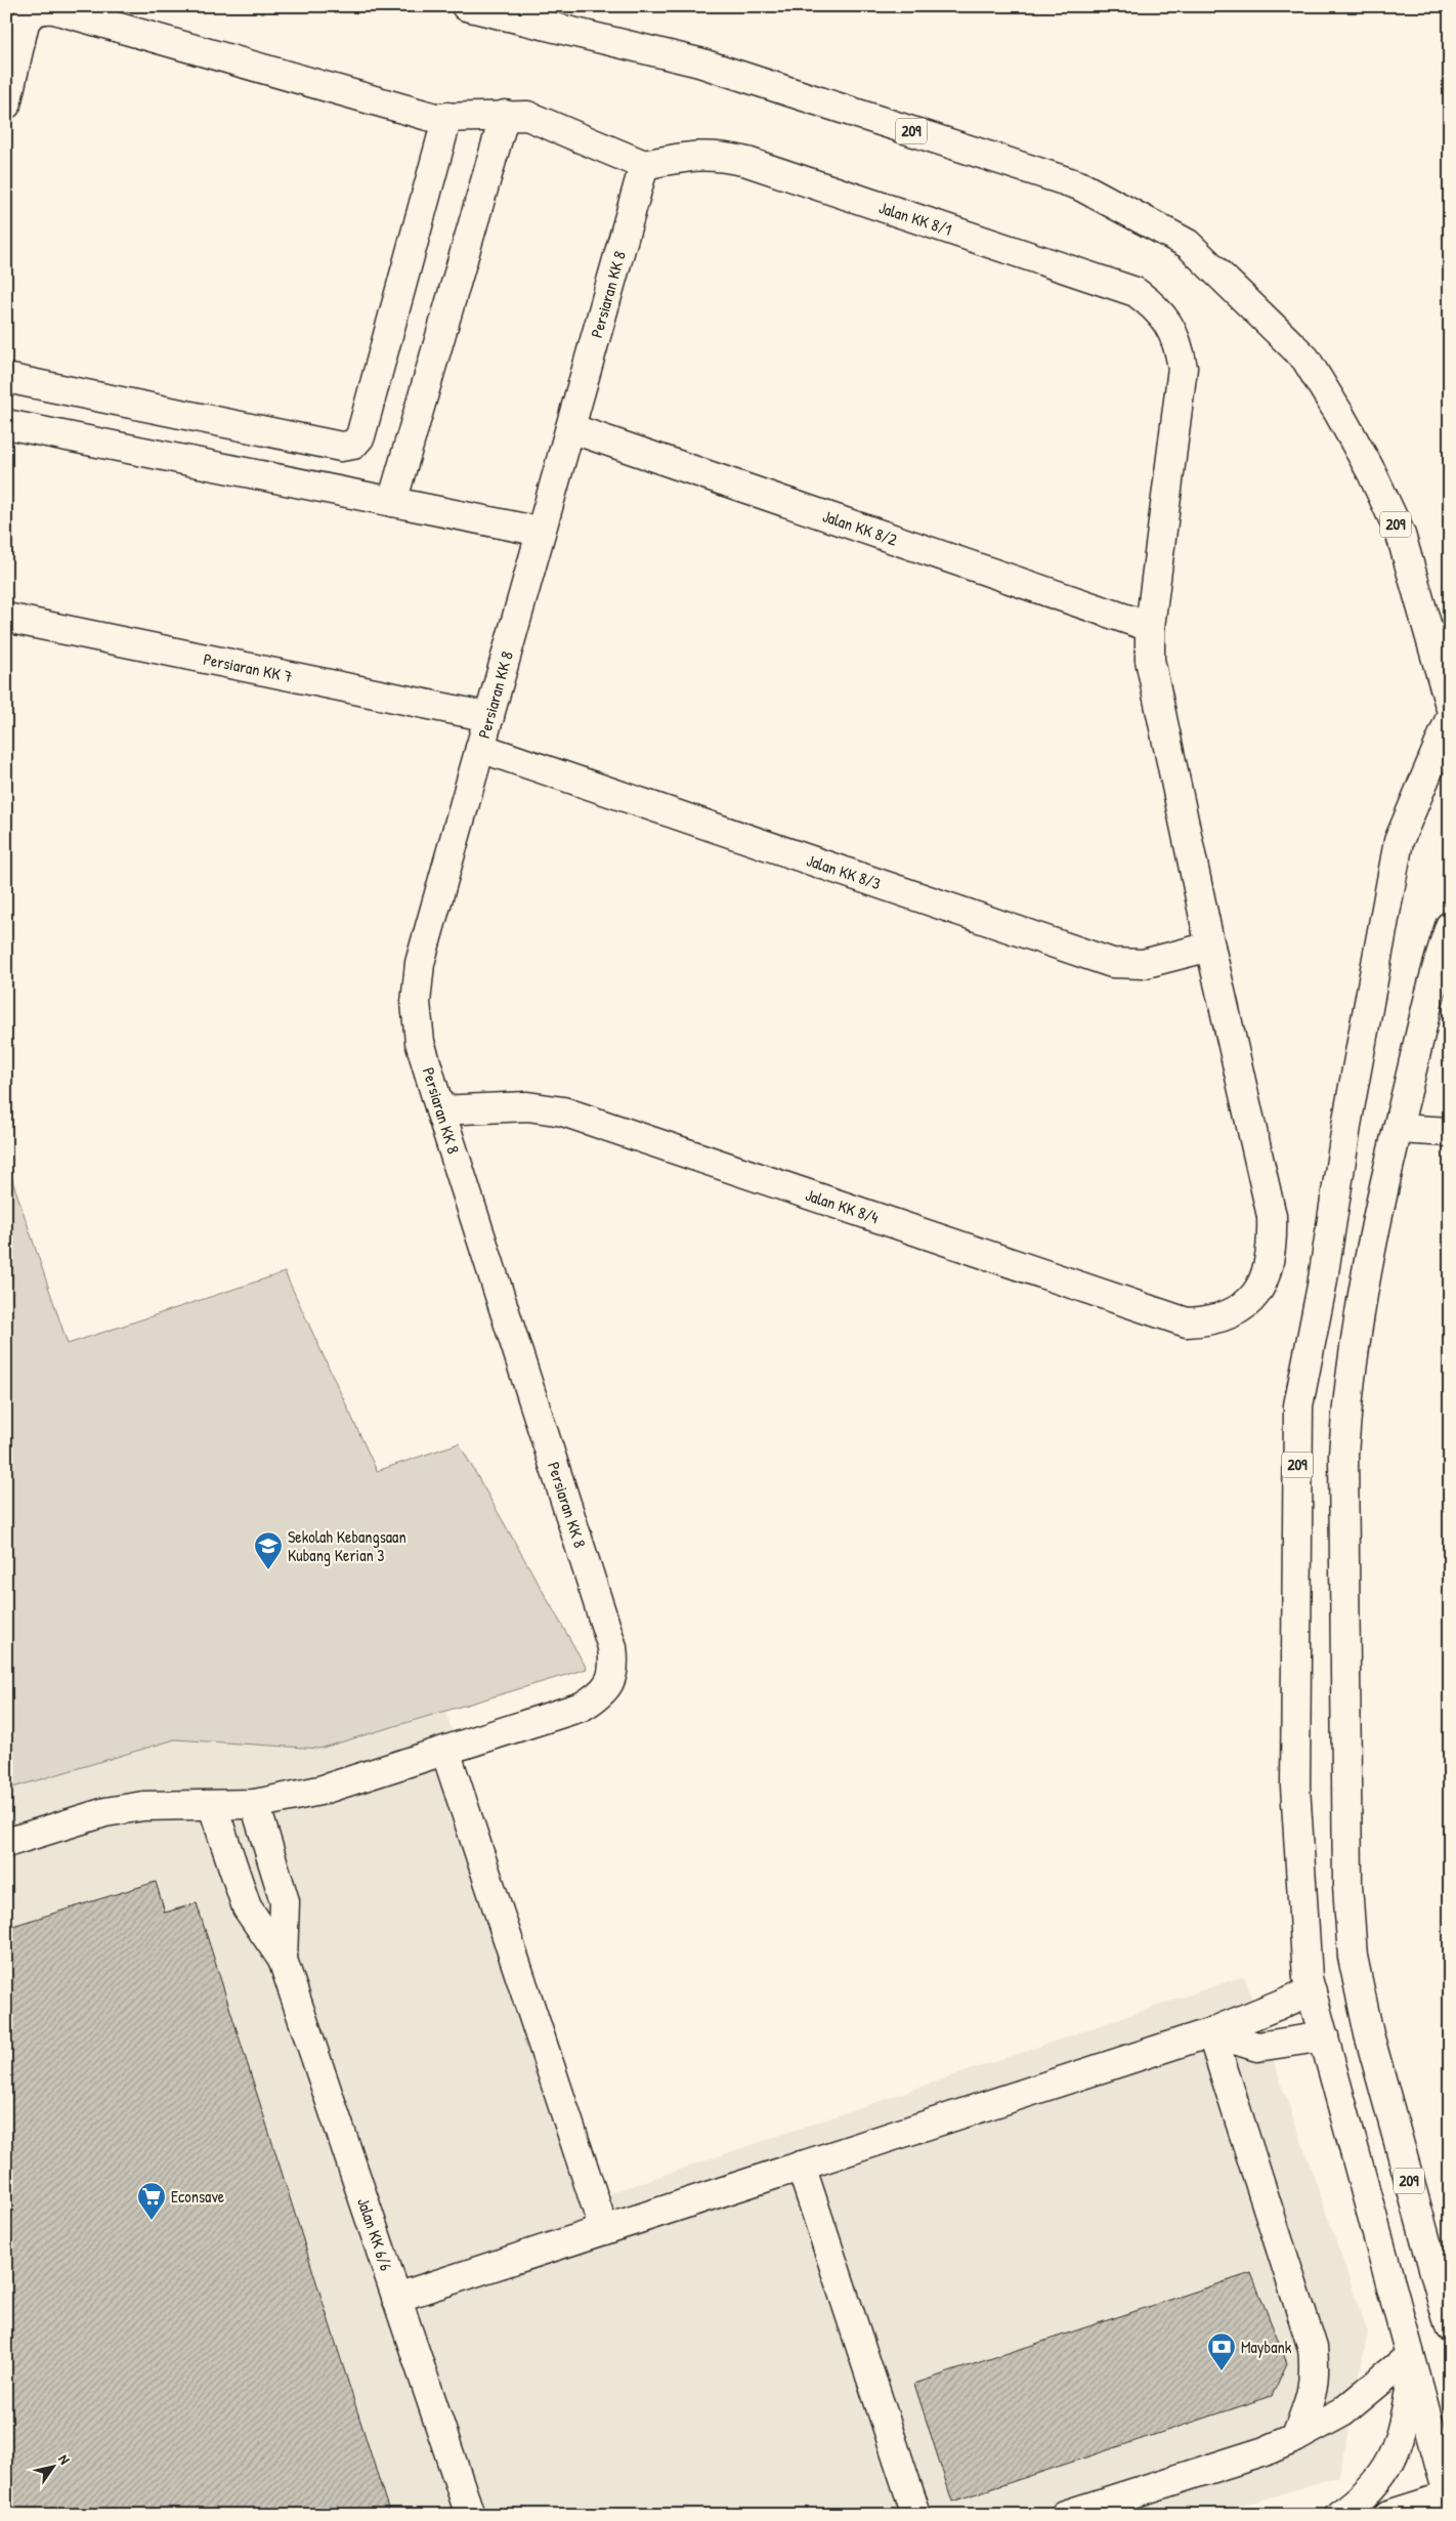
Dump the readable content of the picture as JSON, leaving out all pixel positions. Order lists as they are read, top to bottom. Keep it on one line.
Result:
{"streets":{"street":["209","Jalan KK 8/1","Persiaran KK 8","Jalan KK 8/2","Persiaran KK 7","Jalan KK 8/3","Jalan KK 8/4","Jalan KK 6/6"]},"crossings":[["Jalan KK 8/1","Persiaran KK 8"],["Jalan KK 8/1","Jalan KK 8/2"],["Jalan KK 8/1","Jalan KK 8/3"],["Jalan KK 8/1","Jalan KK 8/4"],["Persiaran KK 8","Jalan KK 8/2"],["Persiaran KK 8","Persiaran KK 7"],["Persiaran KK 8","Jalan KK 8/3"],["Persiaran KK 8","Jalan KK 8/4"],["Persiaran KK 8","Jalan KK 6/6"]],"places":{"school or university":["Sekolah Kebangsaan Kubang Kerian 3"],"supermarket":["Econsave"],"bank":["Maybank"]},"north":"top right"}
